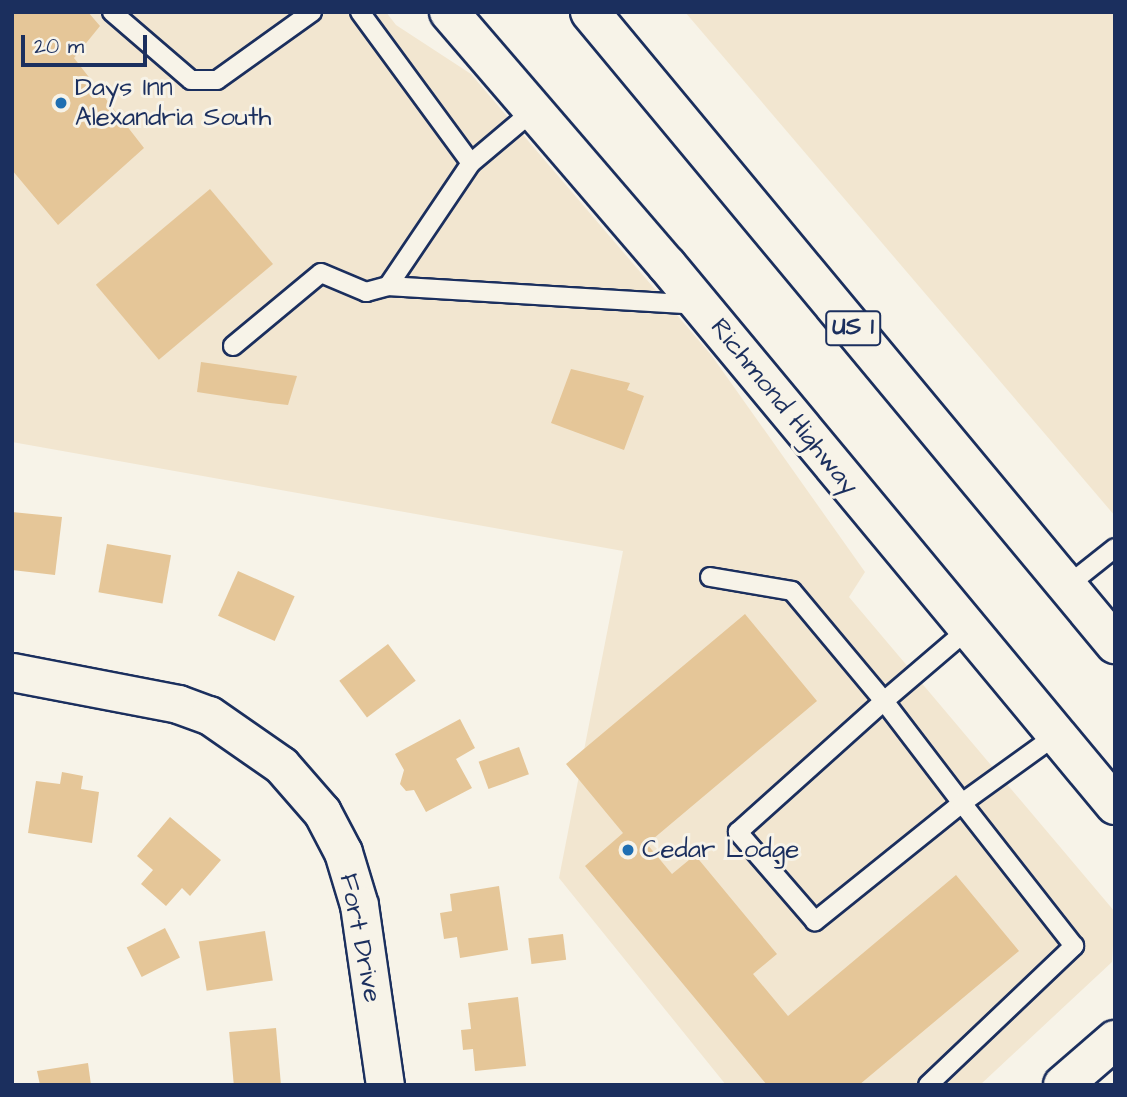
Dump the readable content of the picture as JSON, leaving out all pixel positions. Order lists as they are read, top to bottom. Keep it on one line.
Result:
{"streets":{"main road":["US 1","Richmond Highway"],"street":["Fort Drive"]},"places":["Days Inn Alexandria South","Cedar Lodge"],"scale_bar":"20 m"}
